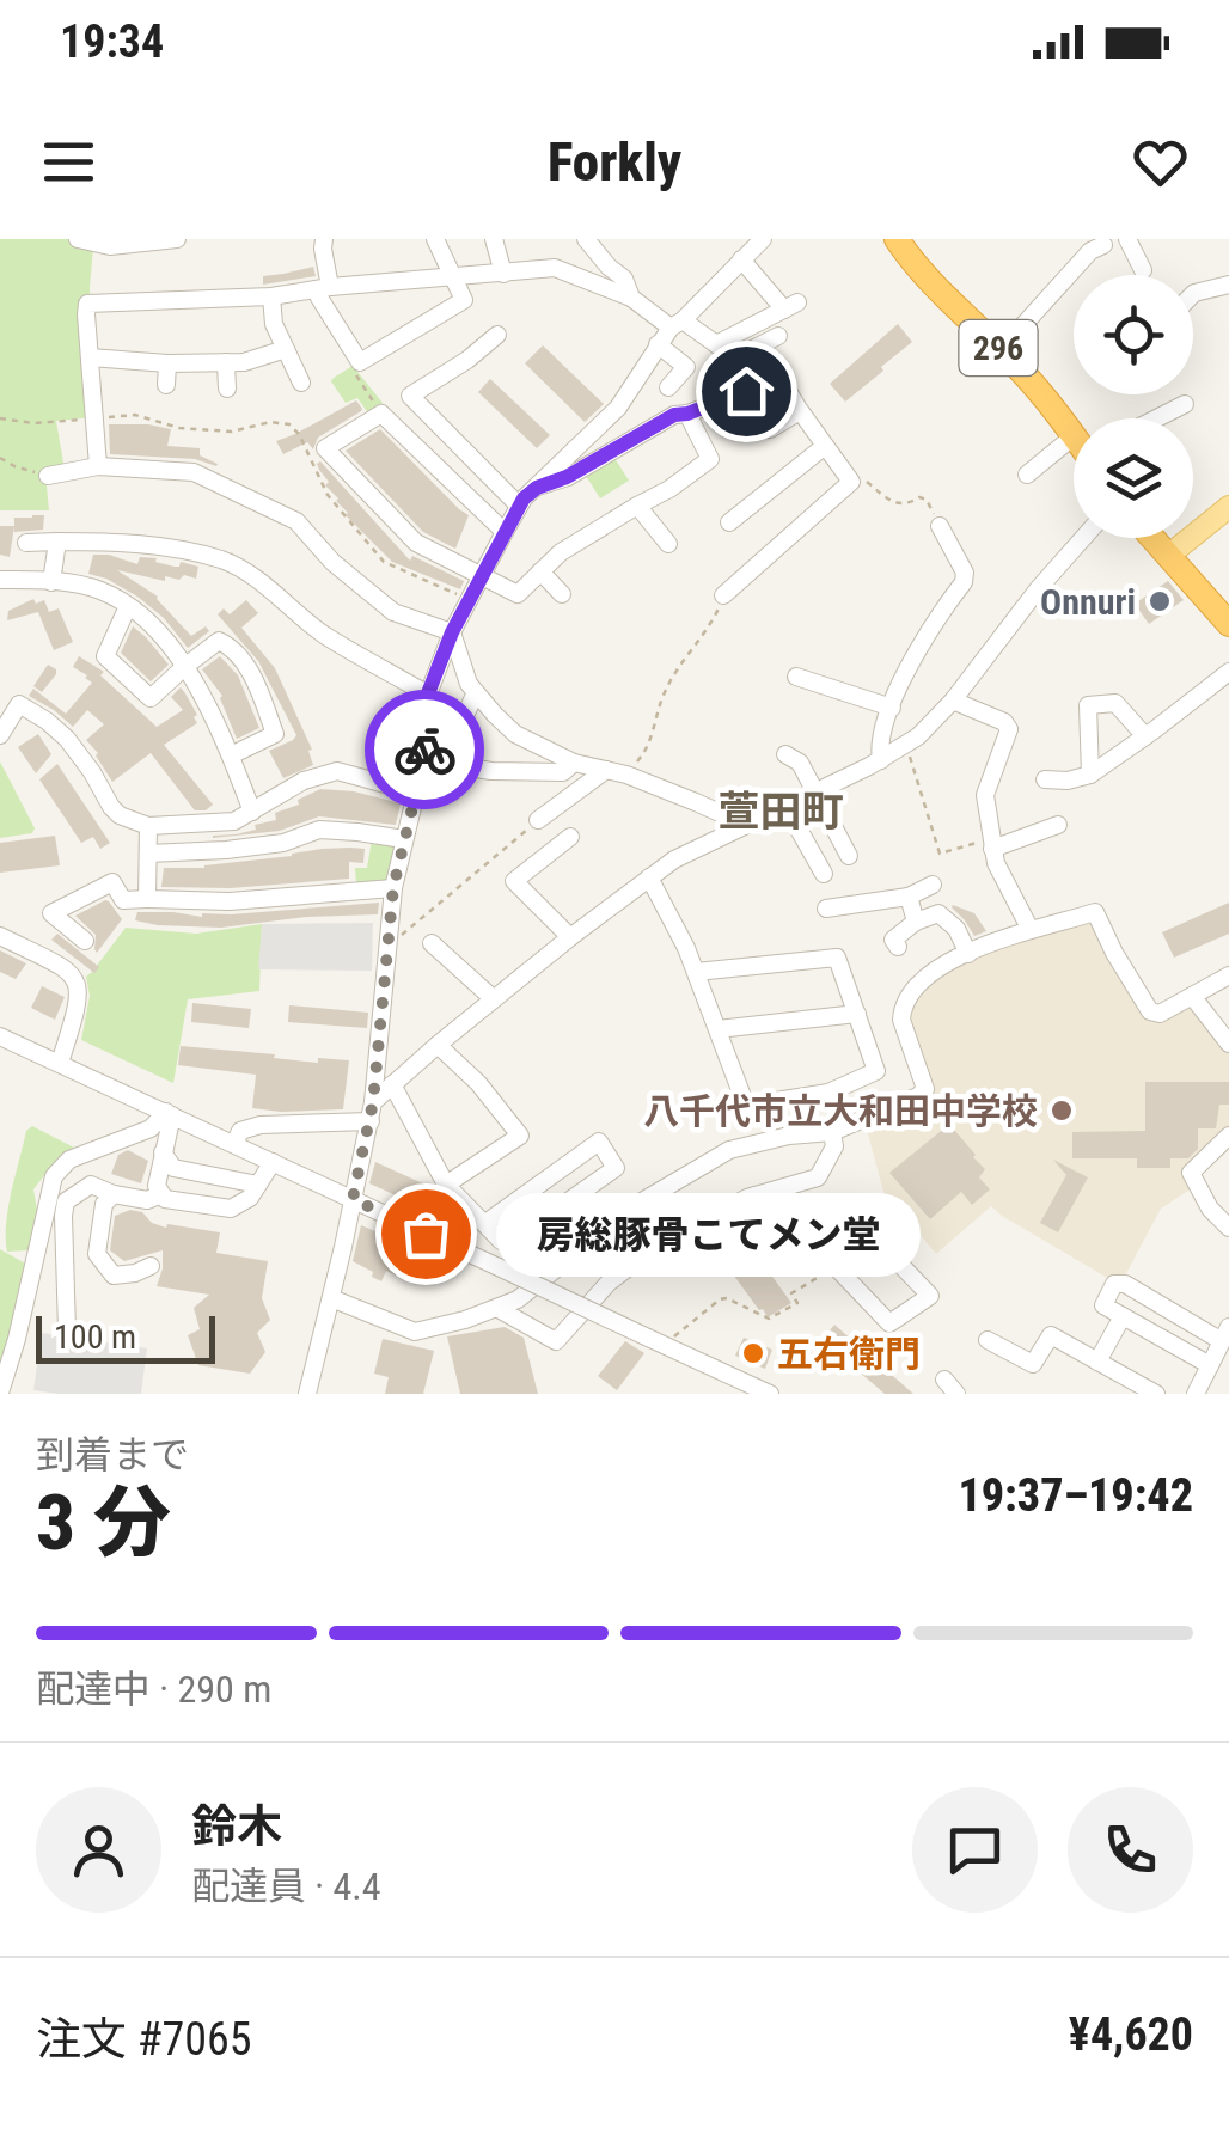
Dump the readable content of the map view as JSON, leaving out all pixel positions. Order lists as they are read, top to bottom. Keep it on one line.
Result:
{"streets":{"highway":["296"]},"districts":["萱田町"],"places":["Onnuri","八千代市立大和田中学校","房総豚骨こてメン堂","五右衛門"],"scale_bar":"100 m","page":{"status":"19:34","header":"Forkly","bubble":"房総豚骨こてメン堂","scale":"100 m","heading":["3 分","到着まで","19:37–19:42"],"panel":["鈴木","配達員 · 4.4","注文 #7065","¥4,620"],"bar":"配達中 · 290 m"}}
